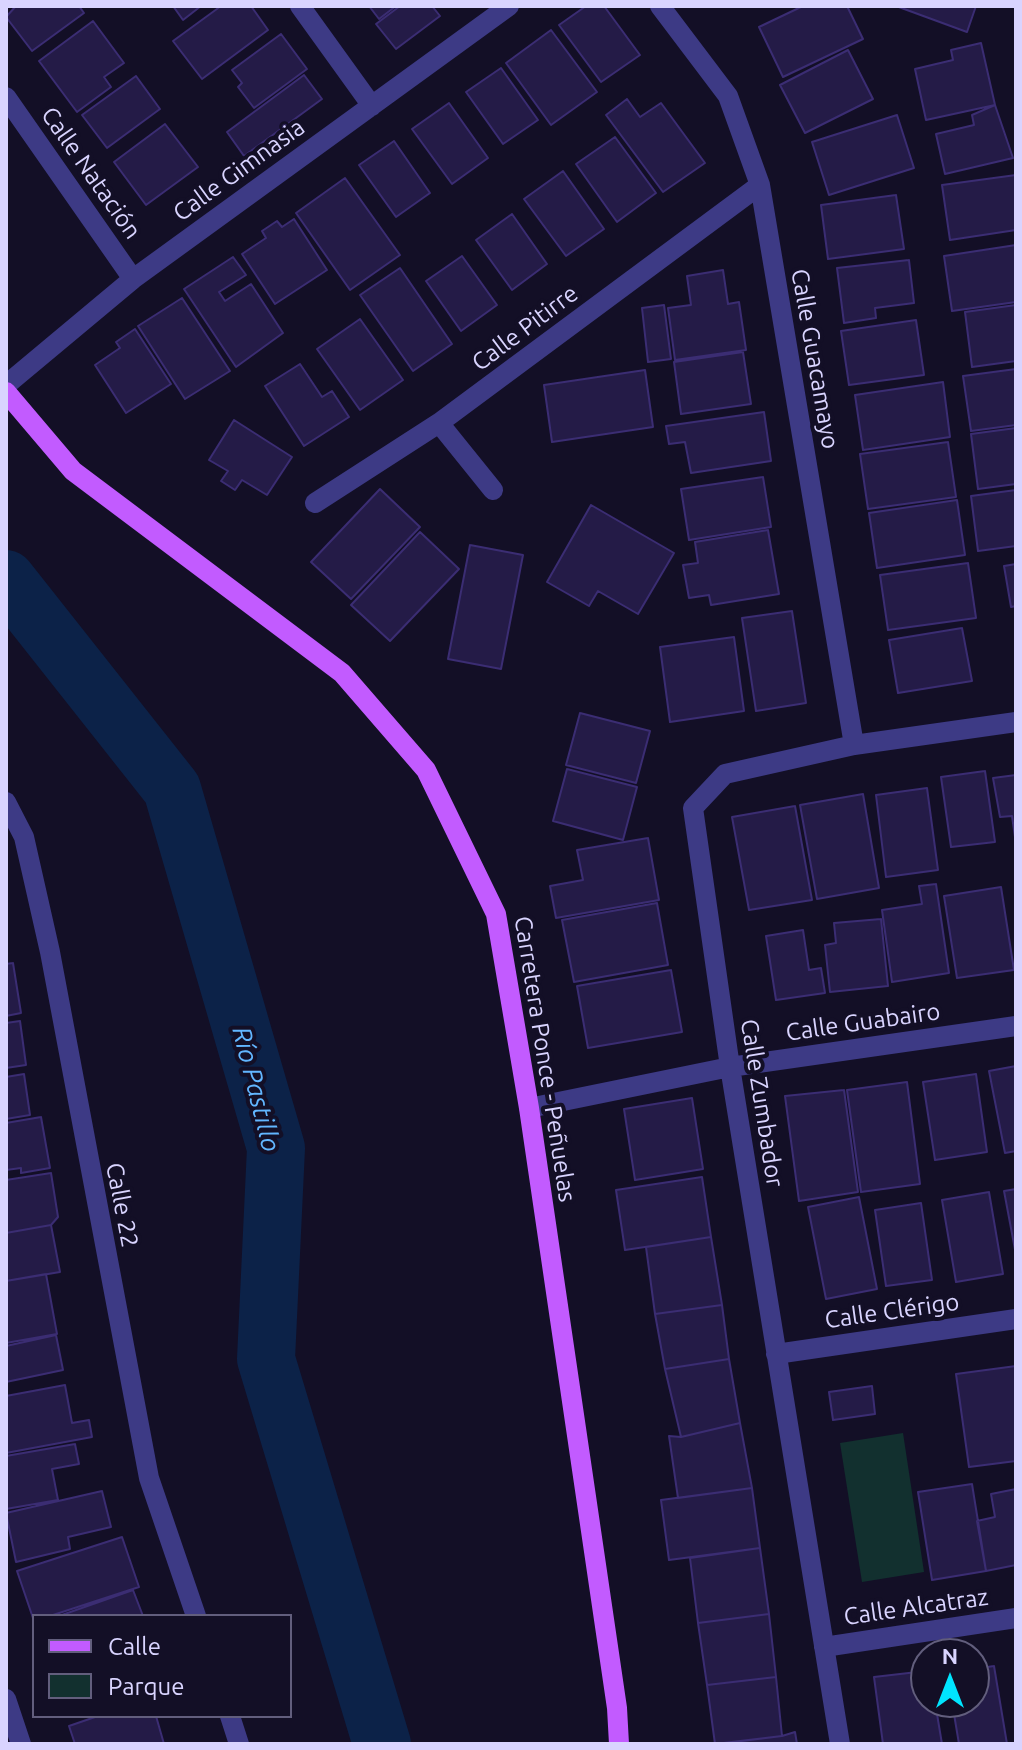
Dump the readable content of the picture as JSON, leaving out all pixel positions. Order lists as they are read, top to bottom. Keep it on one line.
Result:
{"streets":{"main road":["Carretera Ponce - Peñuelas"],"street":["Calle Gimnasia","Calle Natación","Calle Pitirre","Calle Guacamayo","Calle Guabairo","Calle Zumbador","Calle 22","Calle Clérigo","Calle Alcatraz"]},"crossings":[["Calle Gimnasia","Calle Natación"],["Calle Pitirre","Calle Guacamayo"],["Calle Guacamayo","Calle Zumbador"],["Calle Guabairo","Carretera Ponce - Peñuelas"],["Calle Guabairo","Calle Zumbador"],["Calle Zumbador","Calle Clérigo"],["Calle Zumbador","Calle Alcatraz"]],"water":["Río Pastillo"],"legend":["Calle","Parque"],"north":"top"}
